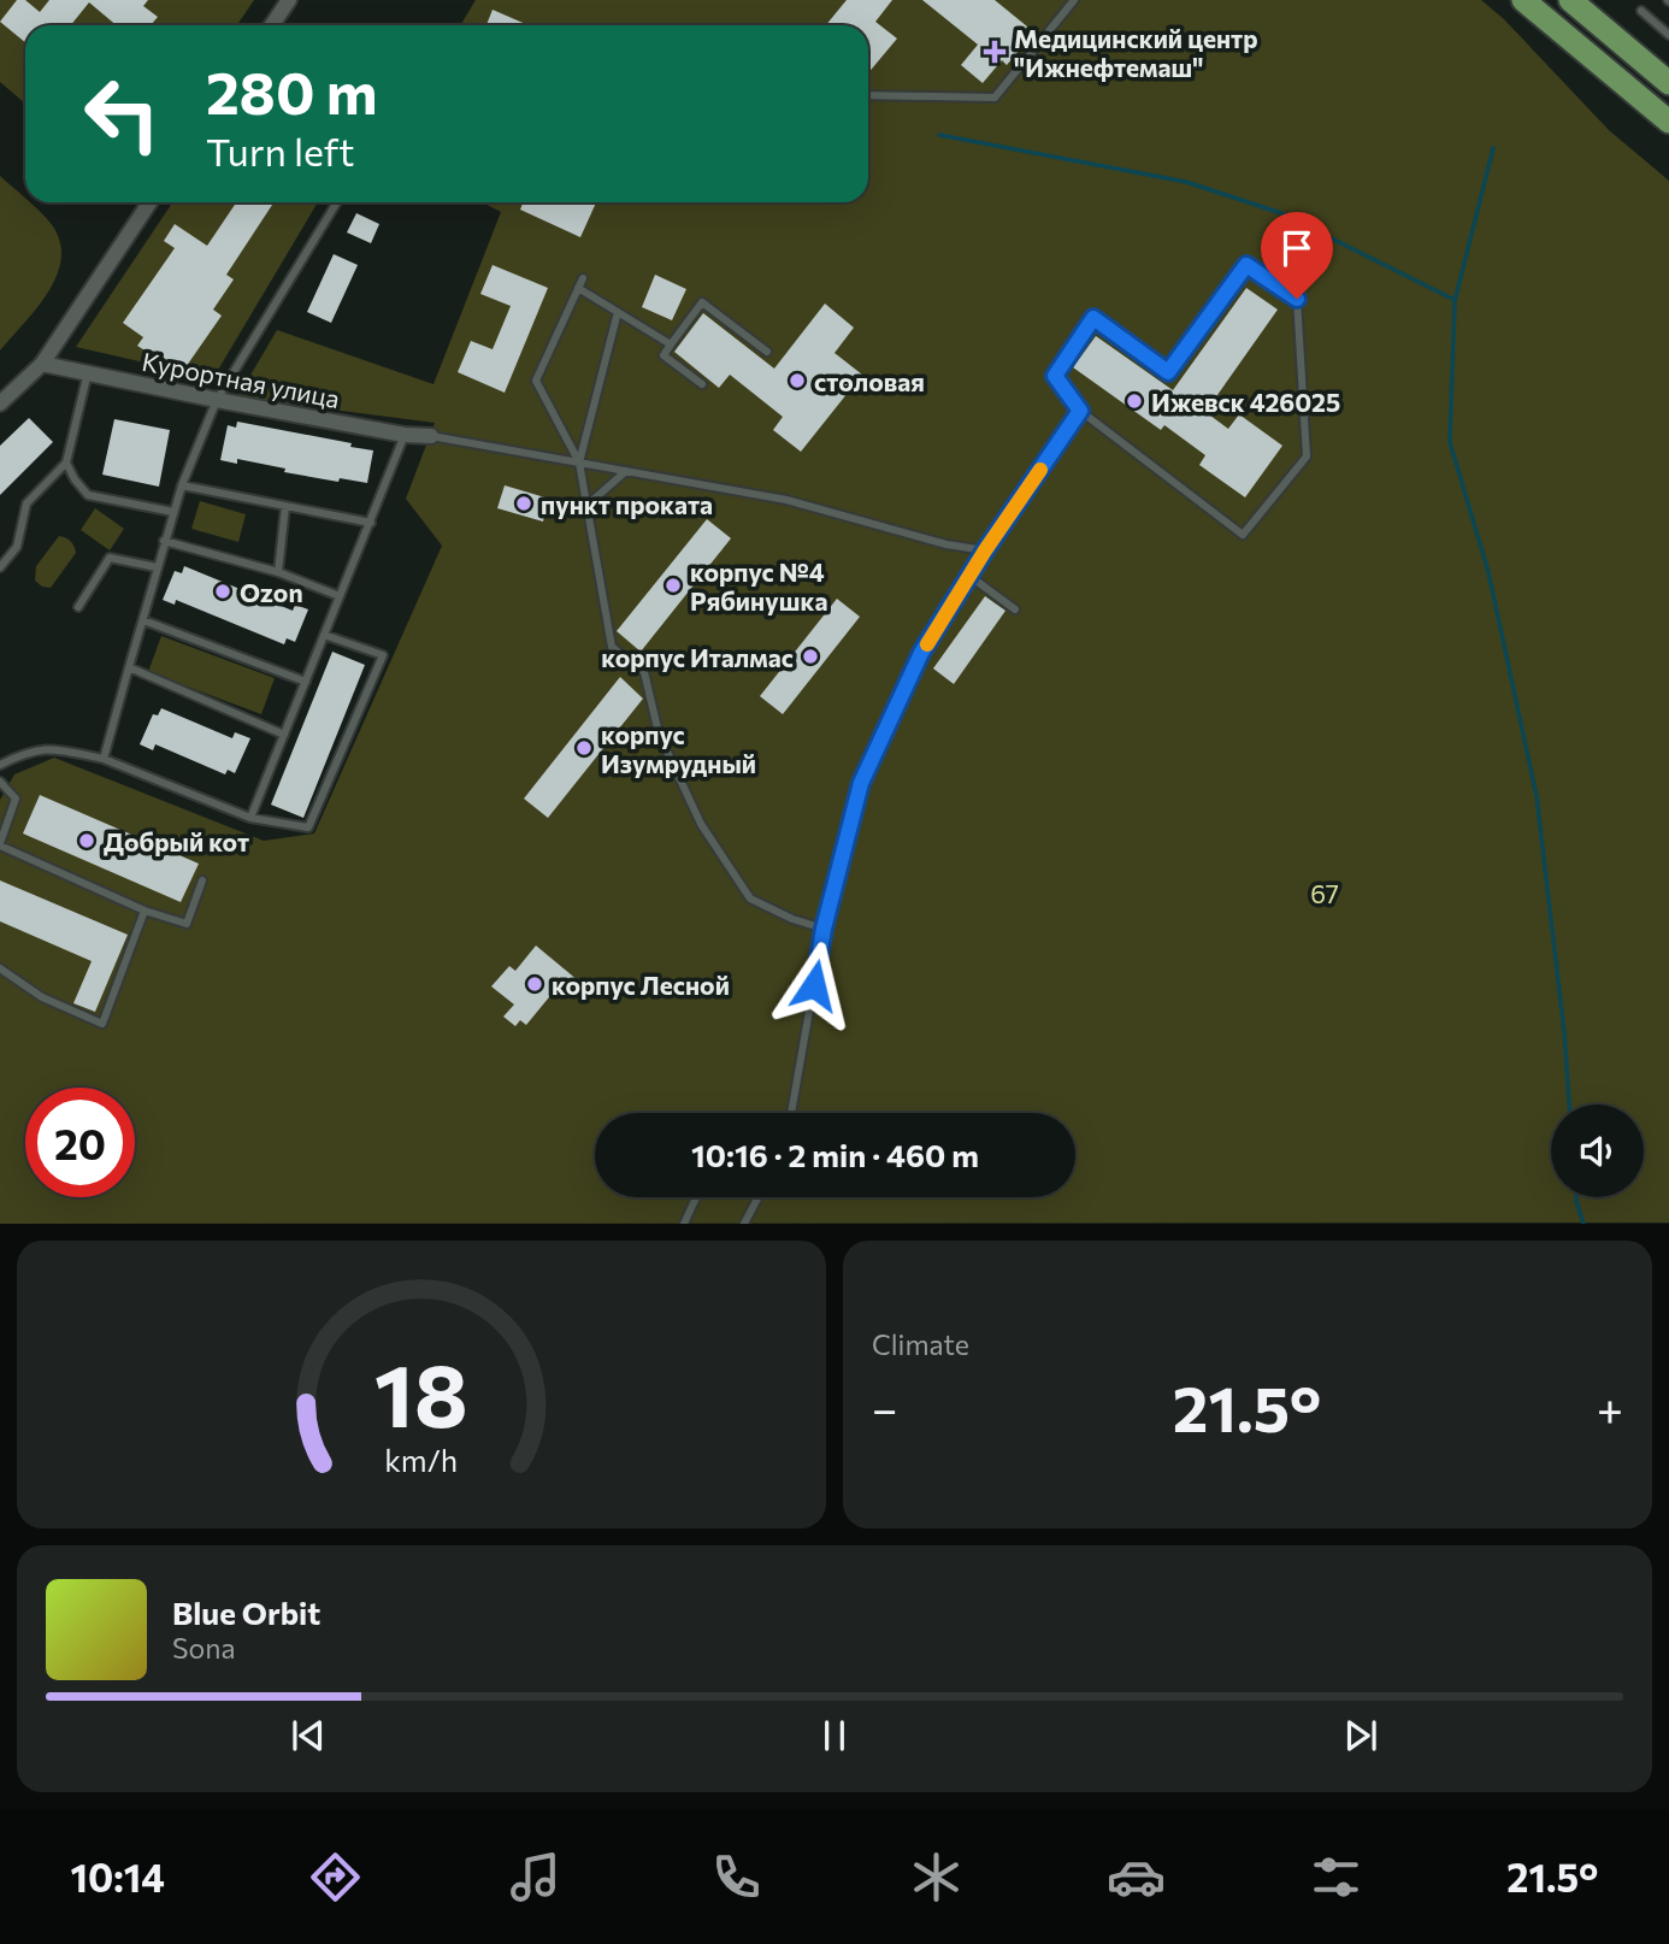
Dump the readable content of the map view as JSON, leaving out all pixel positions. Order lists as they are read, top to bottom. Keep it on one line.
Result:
{"streets":{"street":["Курортная улица"]},"parks":["67"],"places":{"health":["Медицинский центр \"Ижнефтемаш\""],"other":["столовая","Ижевск 426025","пункт проката","корпус №4 Рябинушка","Ozon","корпус Италмас","корпус Изумрудный","Добрый кот","корпус Лесной"]},"page":{"turn":["280 m","Turn left"],"limit":"20","trip":"10:16 · 2 min · 460 m","tile":"Climate","heat":["−","21.5°","+"],"song":["Blue Orbit","Sona"],"tabs":["10:14","21.5°"],"gauge":["18","km/h"]}}
